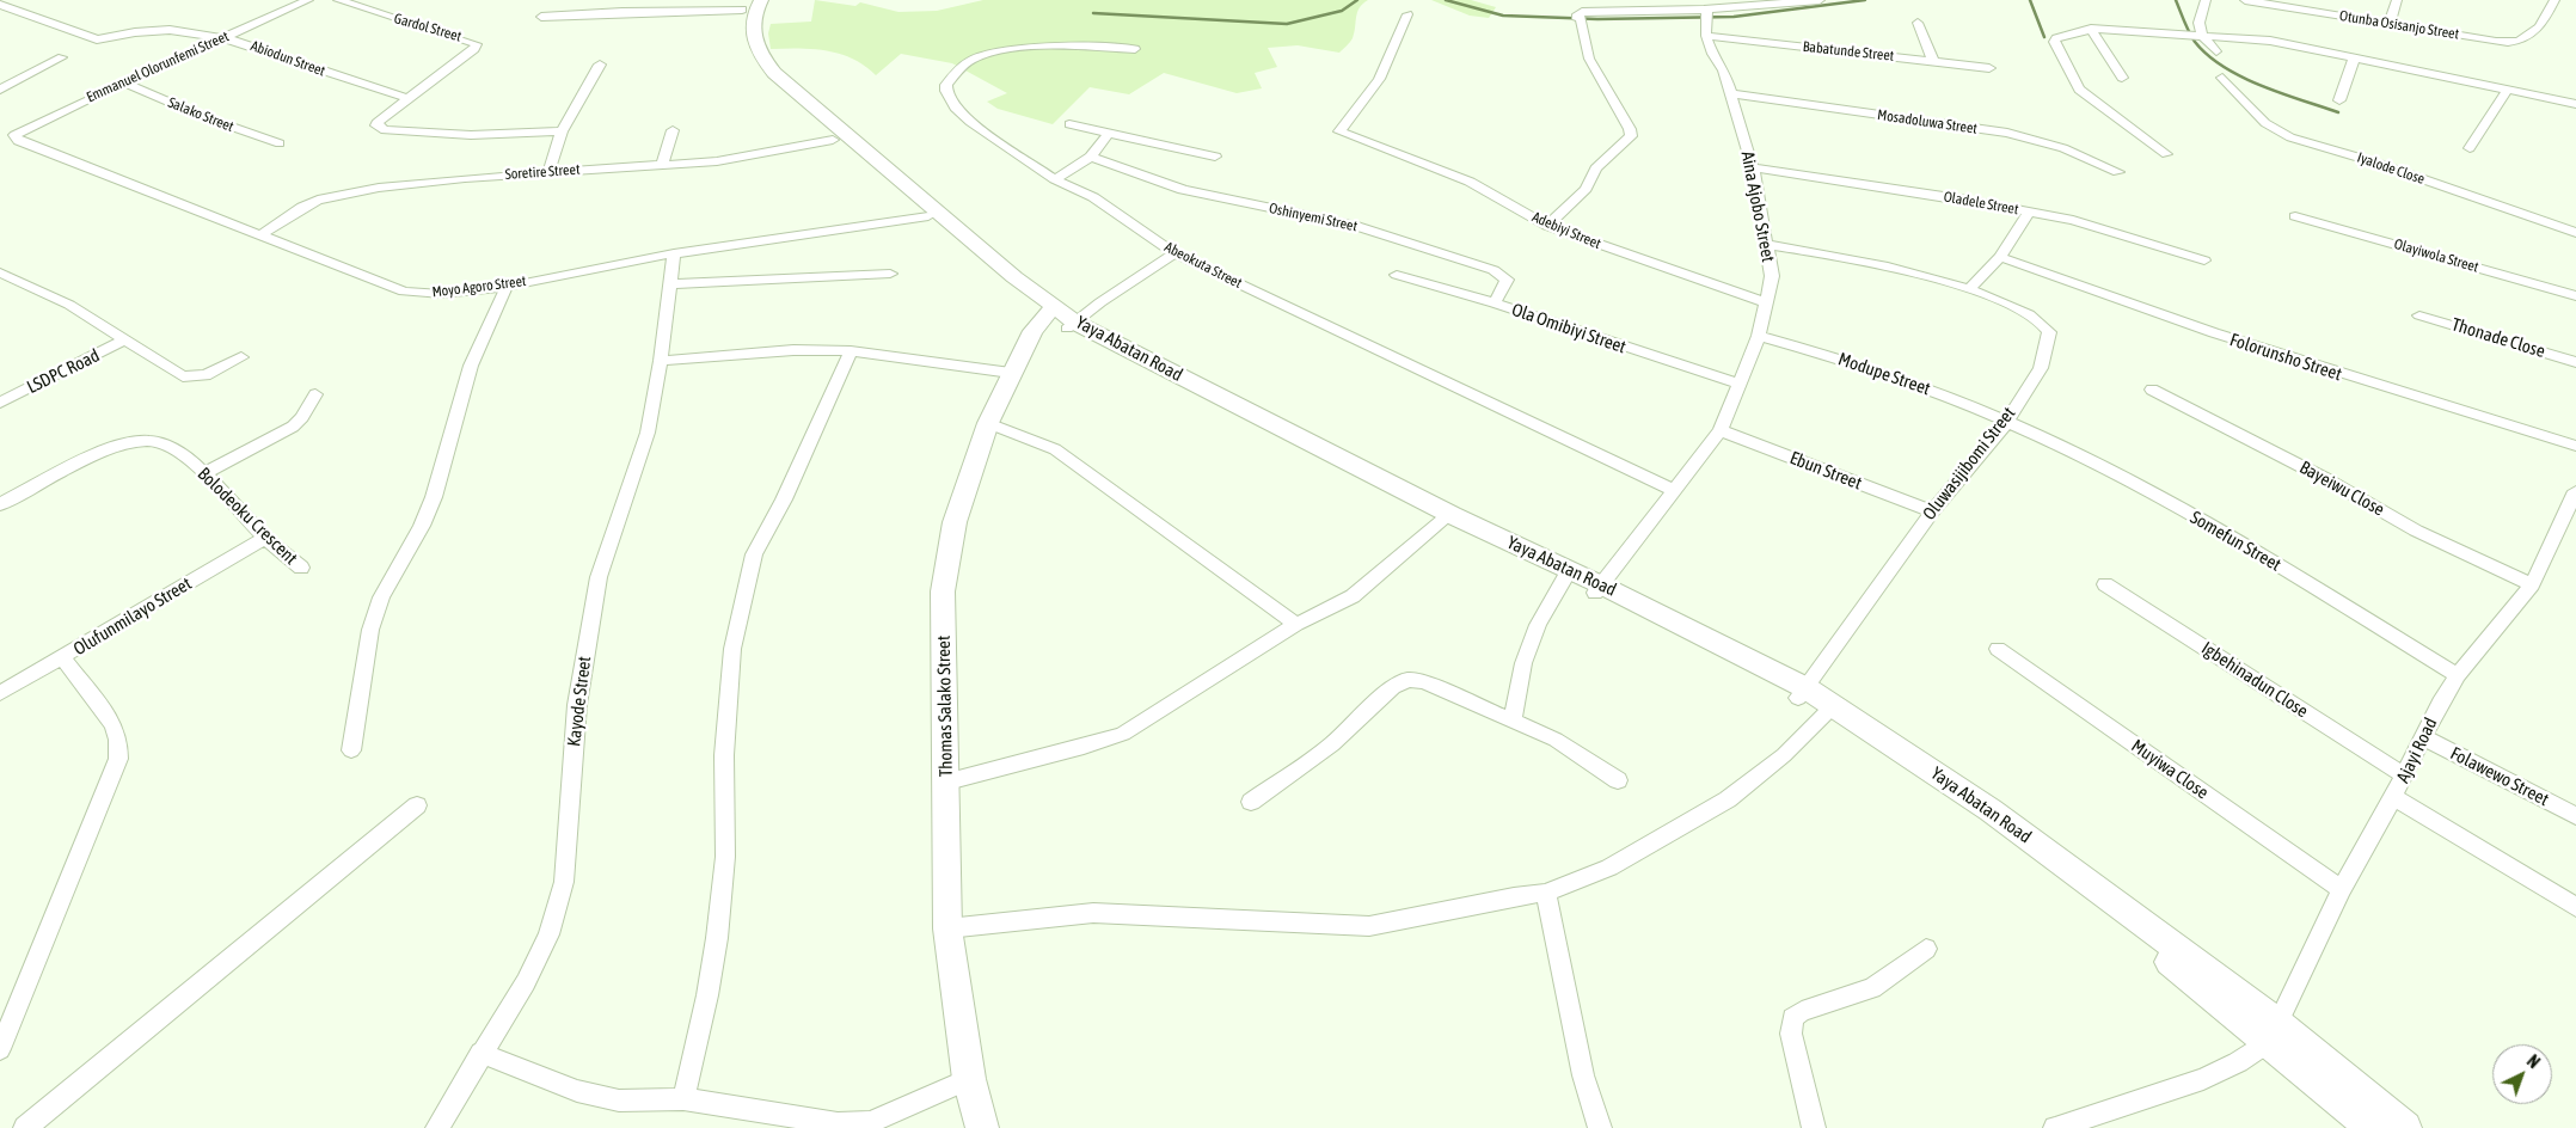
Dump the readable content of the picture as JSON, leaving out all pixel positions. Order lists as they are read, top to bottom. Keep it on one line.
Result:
{"streets":{"main road":["Yaya Abatan Road","Thomas Salako Street"],"street":["Otunba Osisanjo Street","Gardol Street","Babatunde Street","Abiodun Street","Emmanuel Olorunfemi Street","Salako Street","Mosadoluwa Street","Iyalode Close","Soretire Street","Oladele Street","Aina Ajobo Street","Oshinyemi Street","Adebiyi Street","Olayiwola Street","Abeokuta Street","Moyo Agoro Street","Ola Omibiyi Street","Thonade Close","Folorunsho Street","LSDPC Road","Modupe Street","Oluwasijibomi Street","Ebun Street","Bayeiwu Close","Bolodeoku Crescent","Somefun Street","Olufunmilayo Street","Igbehinadun Close","Kayode Street","Ajayi Road","Muyiwa Close","Folawewo Street"]},"crossings":[["Gardol Street","Abiodun Street"],["Babatunde Street","Aina Ajobo Street"],["Abiodun Street","Emmanuel Olorunfemi Street"],["Emmanuel Olorunfemi Street","Salako Street"],["Emmanuel Olorunfemi Street","Moyo Agoro Street"],["Mosadoluwa Street","Aina Ajobo Street"],["Soretire Street","Moyo Agoro Street"],["Soretire Street","Yaya Abatan Road"],["Oladele Street","Aina Ajobo Street"],["Aina Ajobo Street","Adebiyi Street"],["Aina Ajobo Street","Abeokuta Street"],["Aina Ajobo Street","Ola Omibiyi Street"],["Aina Ajobo Street","Yaya Abatan Road"],["Aina Ajobo Street","Modupe Street"],["Aina Ajobo Street","Oluwasijibomi Street"],["Aina Ajobo Street","Ebun Street"],["Oshinyemi Street","Ola Omibiyi Street"],["Moyo Agoro Street","Yaya Abatan Road"],["Moyo Agoro Street","Kayode Street"],["Yaya Abatan Road","Oluwasijibomi Street"],["Yaya Abatan Road","Thomas Salako Street"],["Yaya Abatan Road","Ajayi Road"],["Modupe Street","Oluwasijibomi Street"],["Modupe Street","Somefun Street"],["Oluwasijibomi Street","Ebun Street"],["Oluwasijibomi Street","Somefun Street"],["Bayeiwu Close","Ajayi Road"],["Bolodeoku Crescent","Olufunmilayo Street"],["Somefun Street","Ajayi Road"],["Igbehinadun Close","Ajayi Road"],["Ajayi Road","Muyiwa Close"],["Ajayi Road","Folawewo Street"]],"north":"top right"}
